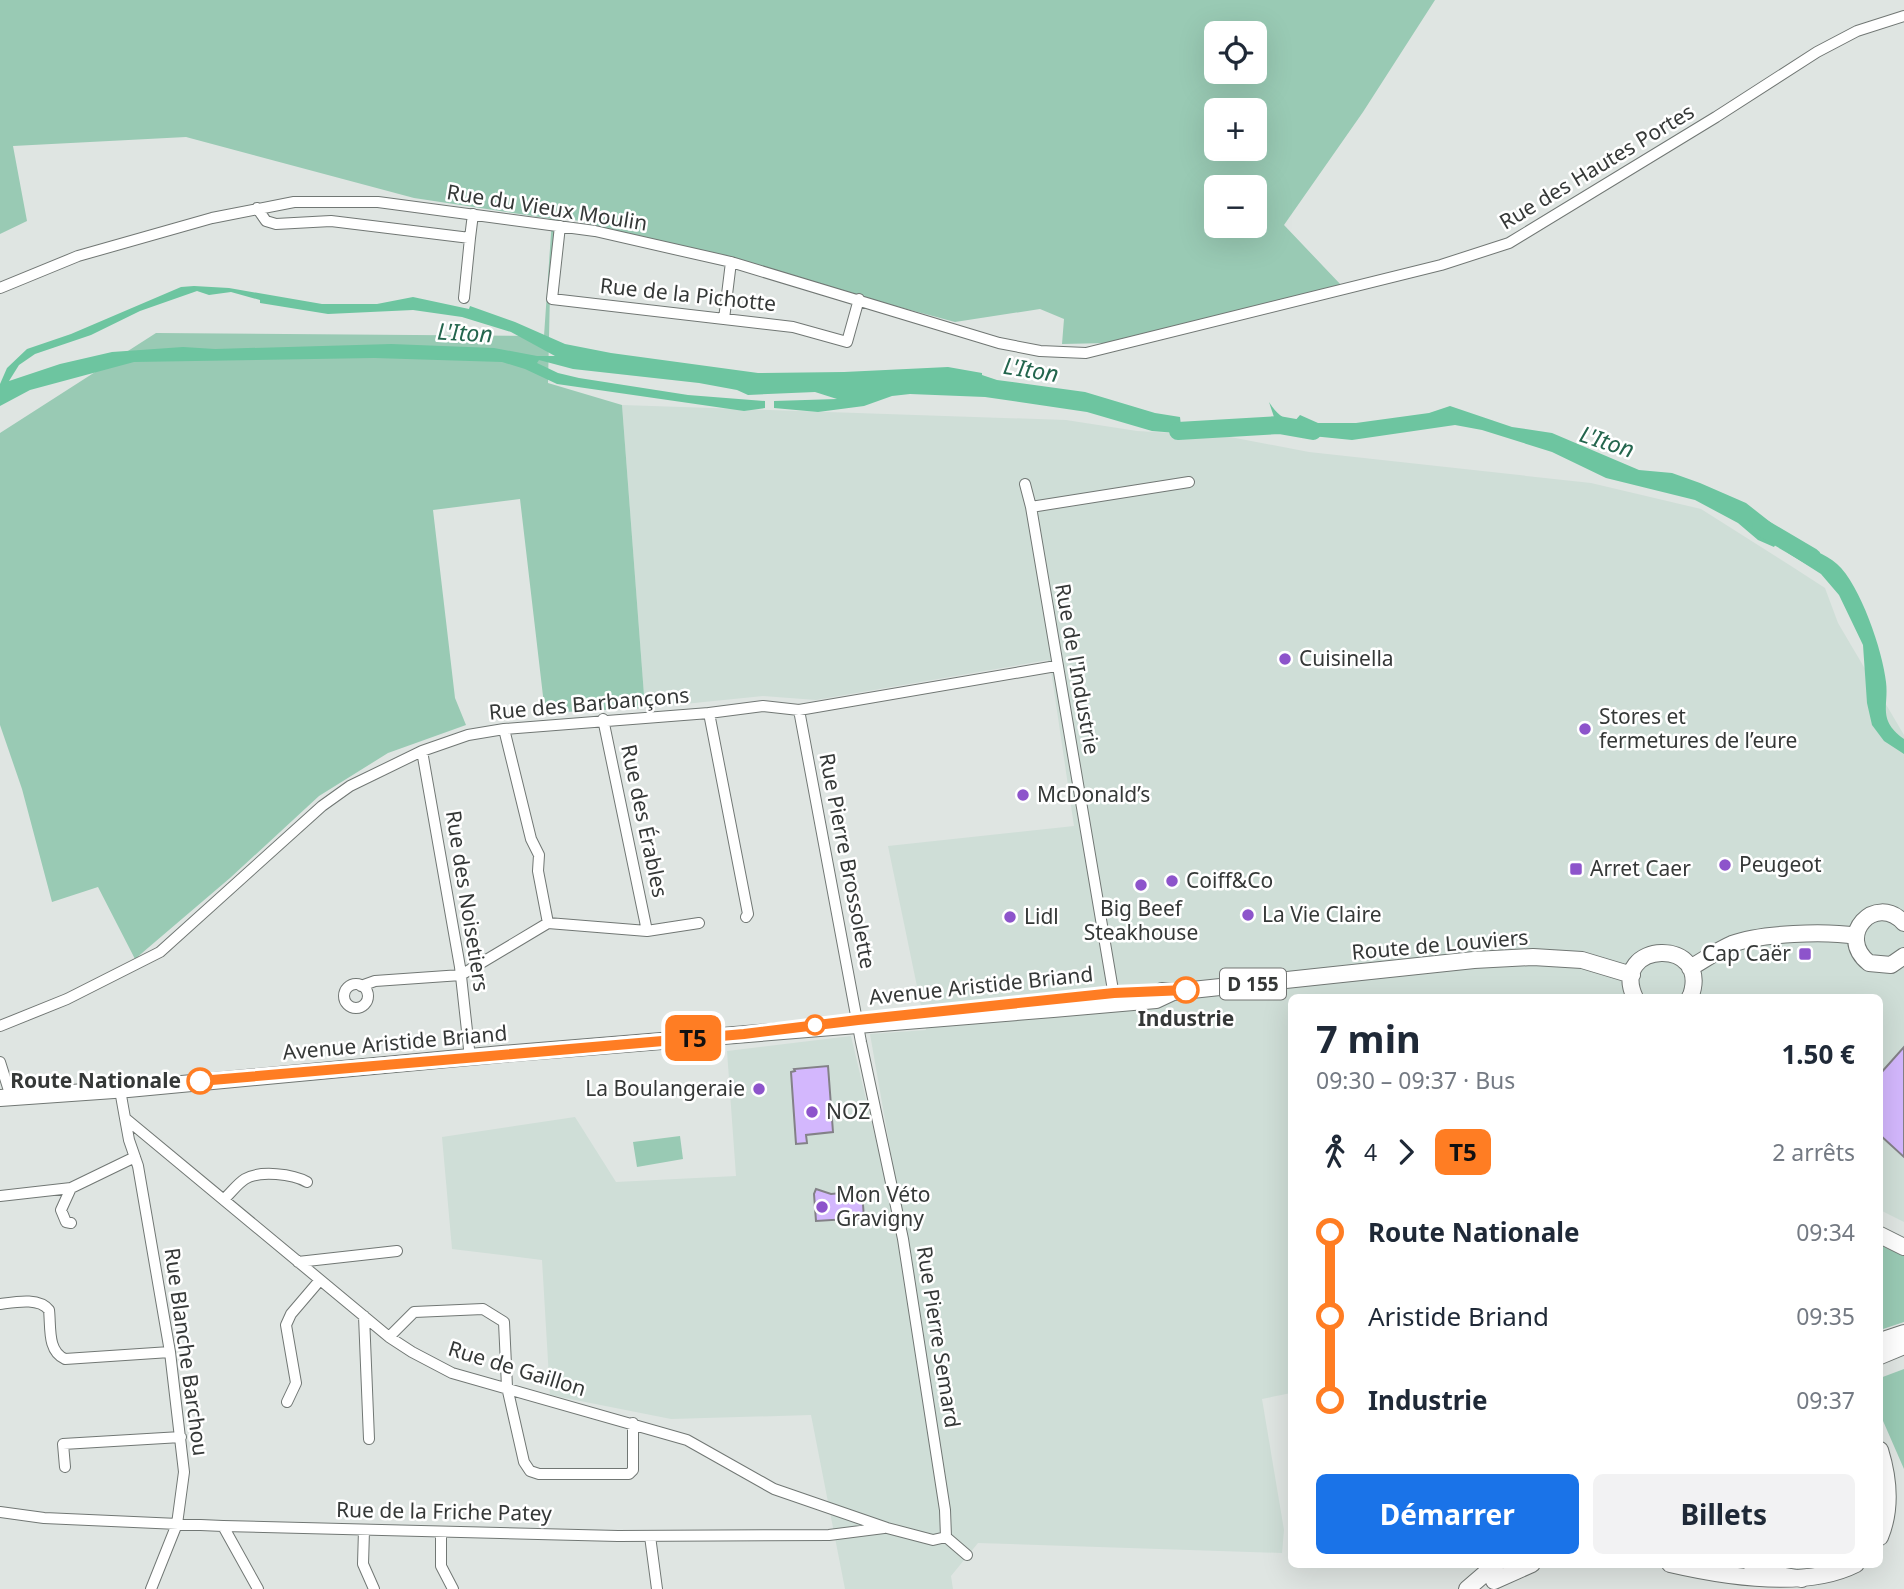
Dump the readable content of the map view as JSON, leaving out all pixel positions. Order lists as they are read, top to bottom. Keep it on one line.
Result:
{"streets":{"main road":["Route de Louviers","D 155","Avenue Aristide Briand"],"street":["Rue des Hautes Portes","Rue du Vieux Moulin","Rue de la Pichotte","Rue de l'Industrie","Rue des Barbançons","Rue des Érables","Rue Pierre Brossolette","Rue des Noisetiers","Rue Pierre Semard","Rue Blanche Barchou","Rue de Gaillon","Rue de la Friche Patey"]},"crossings":[["Rue des Hautes Portes","Rue du Vieux Moulin"],["Rue du Vieux Moulin","Rue de la Pichotte"],["Rue de l'Industrie","Rue des Barbançons"],["Rue de l'Industrie","Avenue Aristide Briand"],["Rue des Barbançons","Rue des Érables"],["Rue des Barbançons","Rue Pierre Brossolette"],["Rue des Barbançons","Rue des Noisetiers"],["Rue Pierre Brossolette","Avenue Aristide Briand"],["Rue Pierre Brossolette","Rue Pierre Semard"],["Rue des Noisetiers","Avenue Aristide Briand"],["Route de Louviers","Avenue Aristide Briand"],["Avenue Aristide Briand","Rue Pierre Semard"],["Rue Pierre Semard","Rue de Gaillon"],["Rue Blanche Barchou","Rue de Gaillon"],["Rue Blanche Barchou","Rue de la Friche Patey"],["Rue de Gaillon","Rue de la Friche Patey"]],"water":["L'Iton"],"places":{"other":["Cuisinella","Stores et fermetures de l’eure","McDonald’s","Peugeot","Coiff&Co","Big Beef Steakhouse","La Vie Claire","Lidl","Industrie","Route Nationale","La Boulangeraie","NOZ","Mon Véto Gravigny"],"transit":["Arret Caer","Cap Caër"]},"lines":["bus line T5"],"page":{"on_map":"T5","map_buttons":["+","−"],"heading":["7 min","09:30 – 09:37 · Bus","1.50 €"],"legs":["4","T5","2 arrêts"],"list":[{"name":"Route Nationale","value":"09:34"},{"name":"Aristide Briand","value":"09:35"},{"name":"Industrie","value":"09:37"}],"buttons":["Démarrer","Billets"]}}
